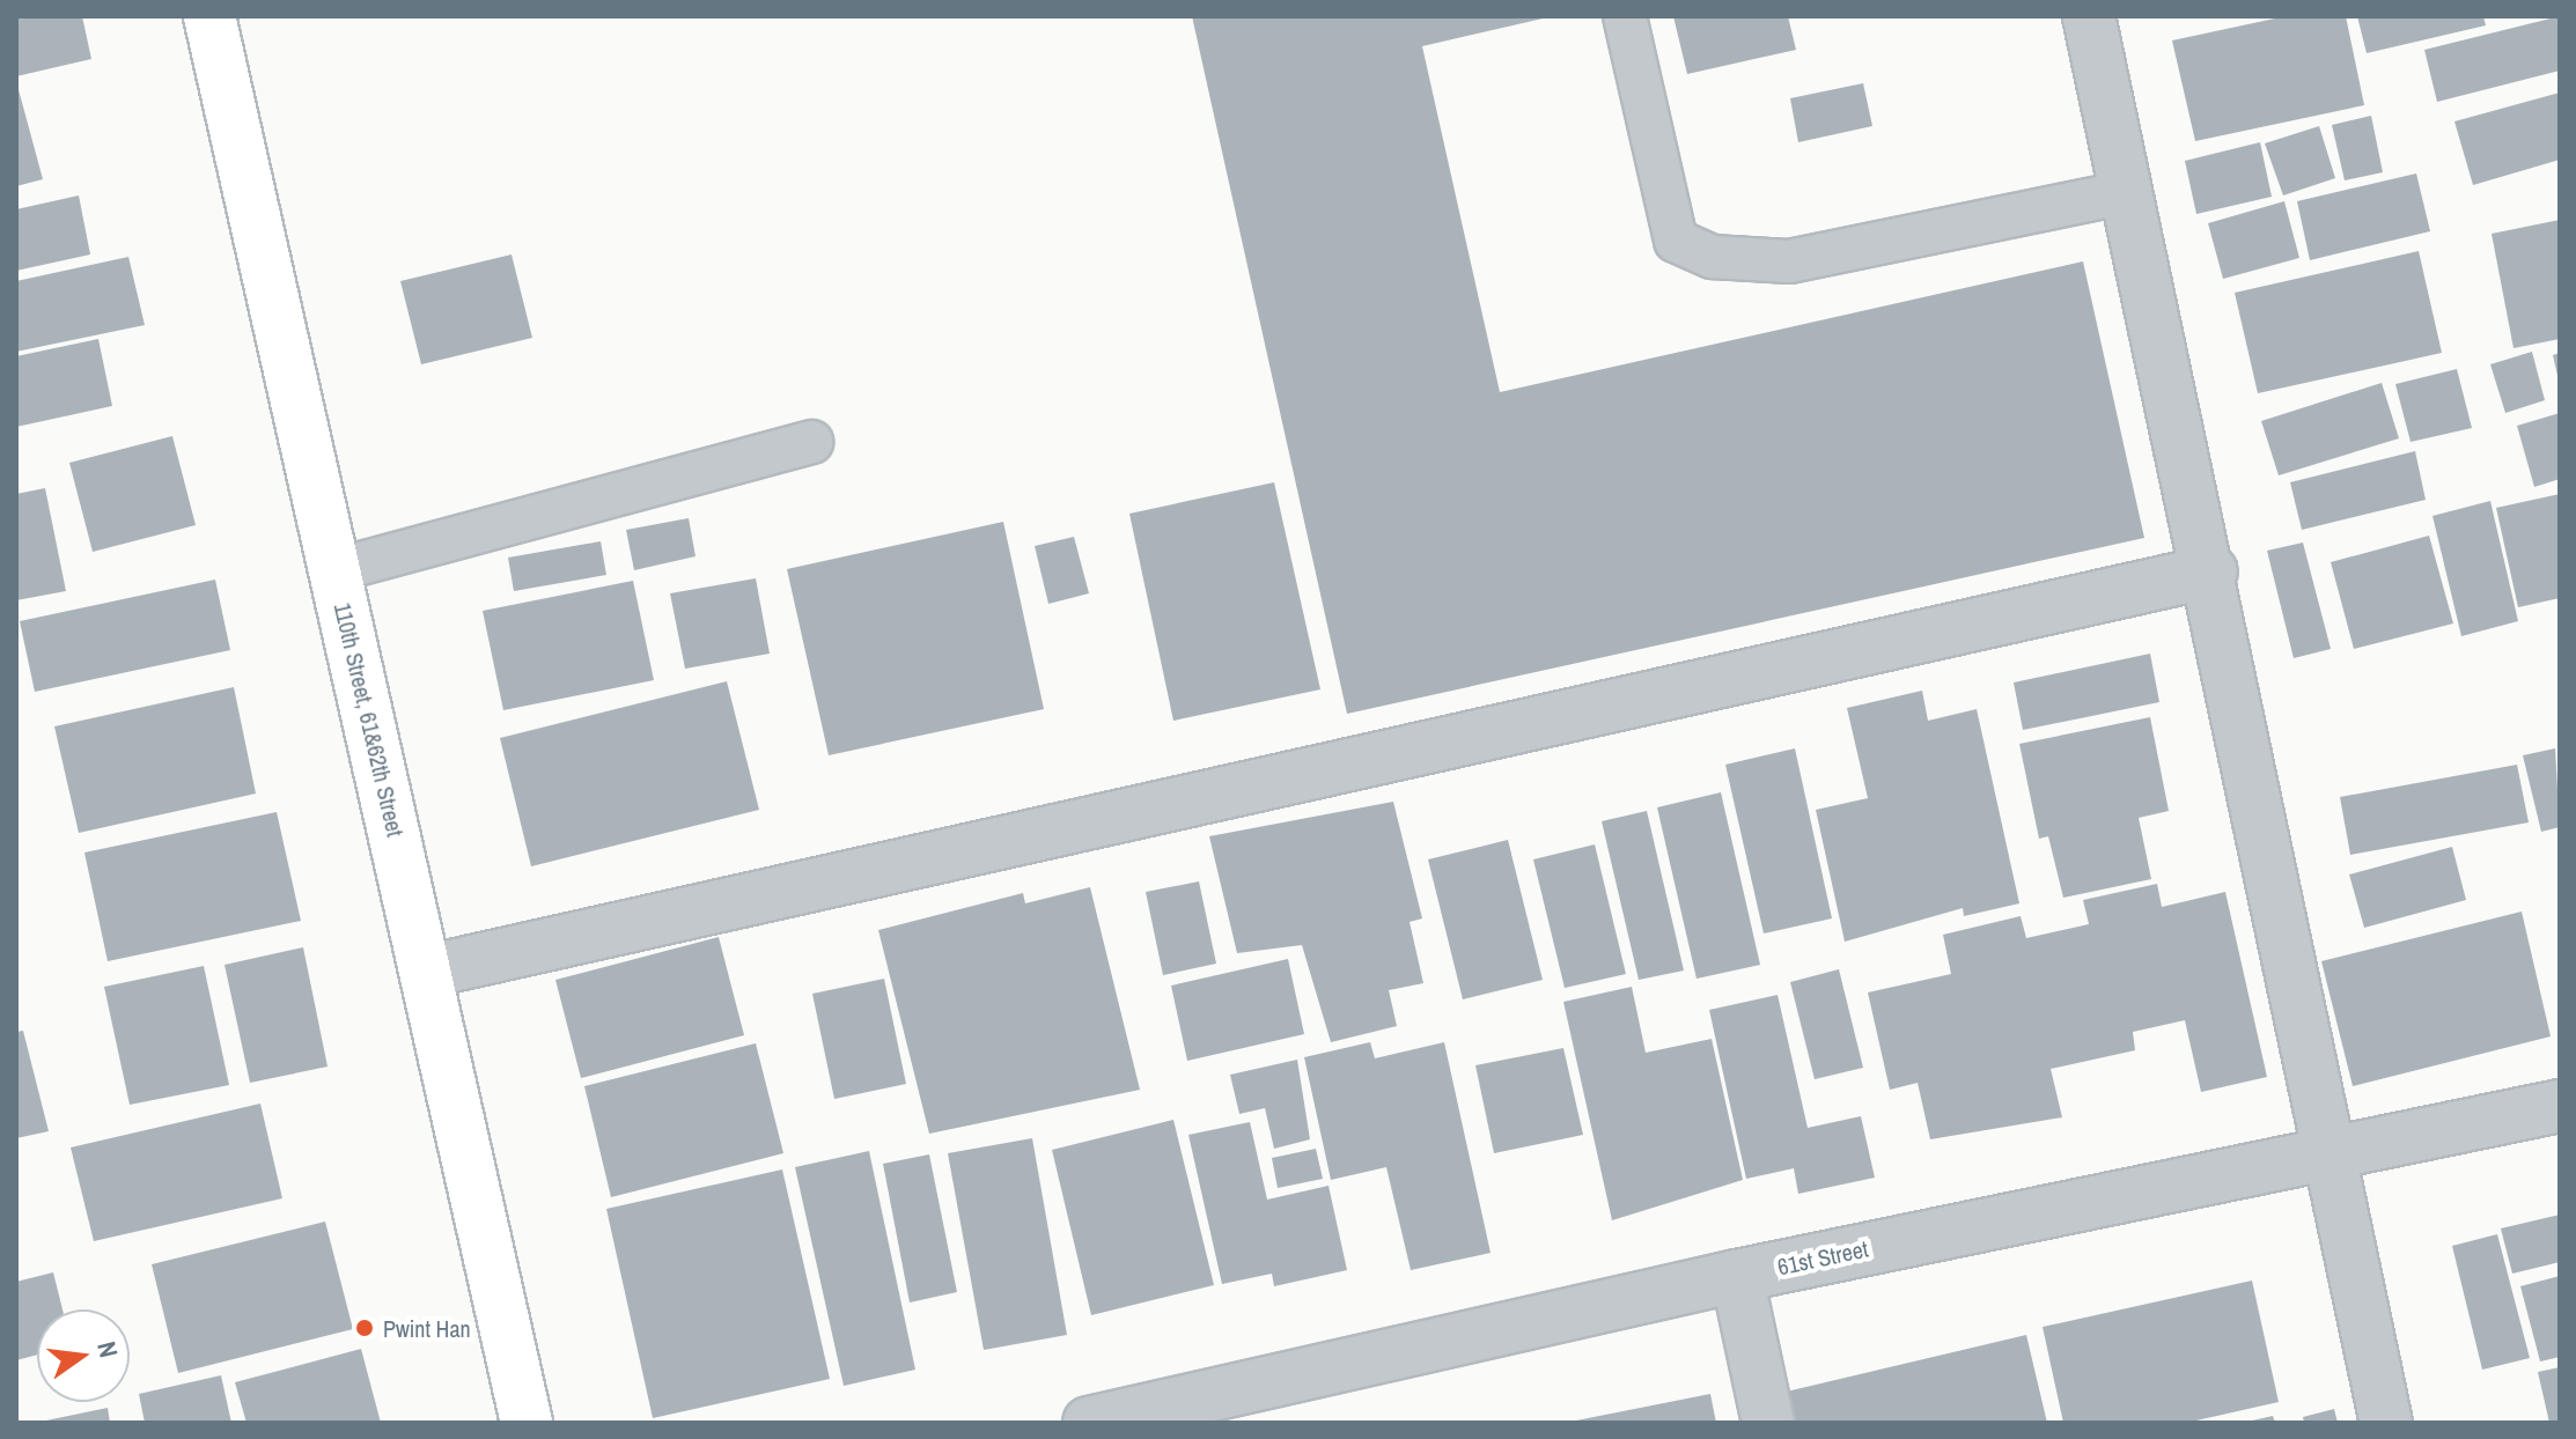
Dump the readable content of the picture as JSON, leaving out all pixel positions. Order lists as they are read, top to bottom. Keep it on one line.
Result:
{"streets":{"main road":["110th Street, 61&62th Street"],"street":["61st Street"]},"places":["Pwint Han"],"north":"right"}
